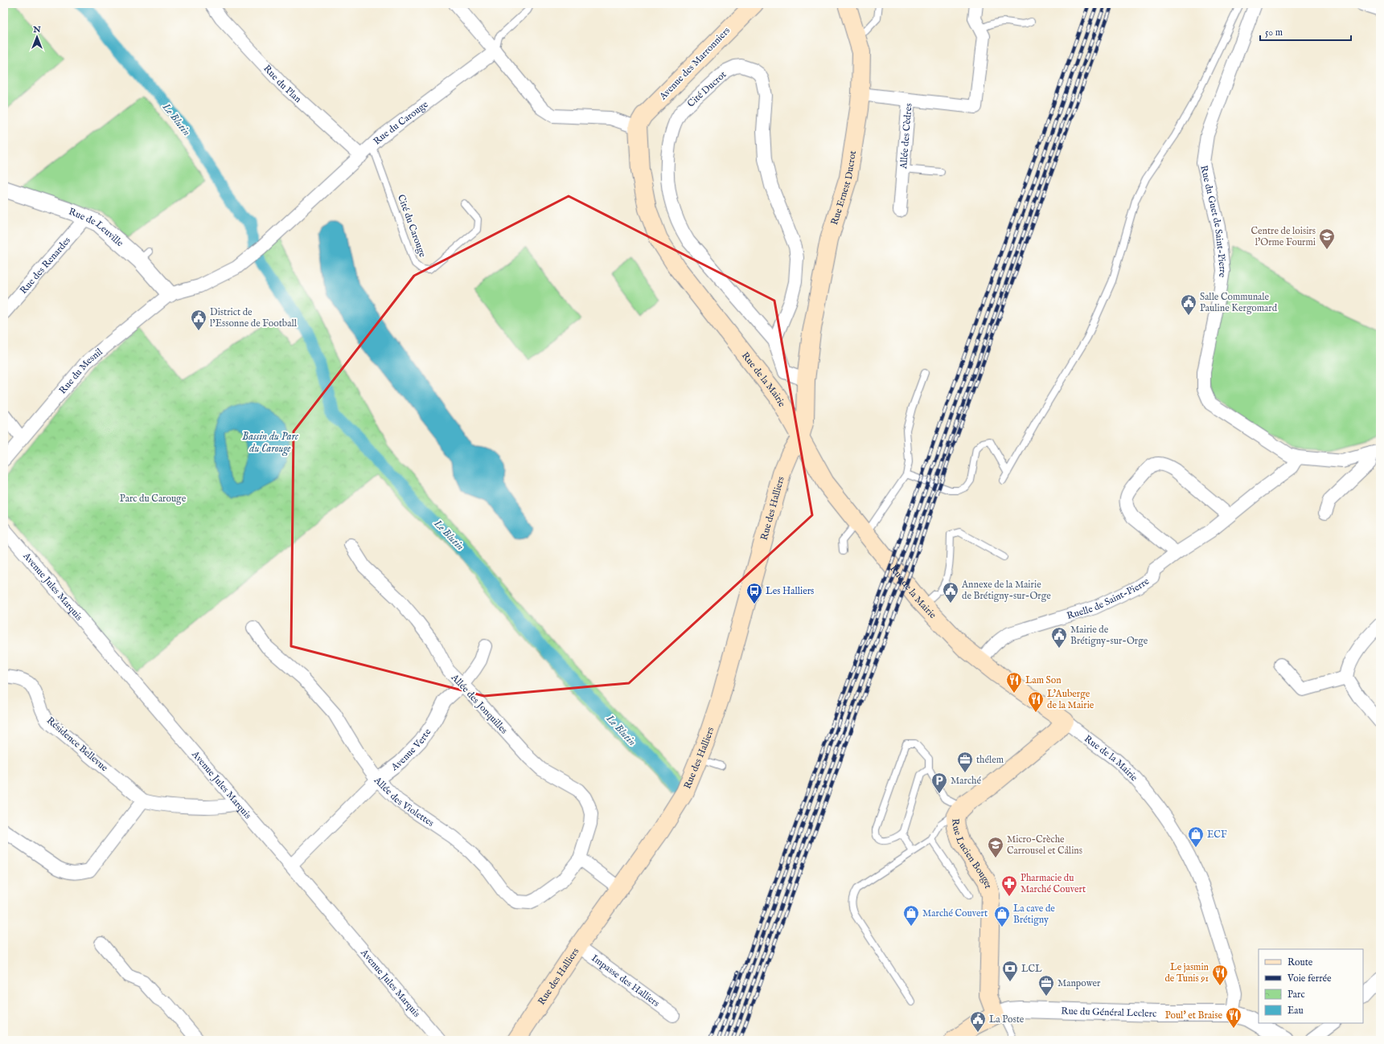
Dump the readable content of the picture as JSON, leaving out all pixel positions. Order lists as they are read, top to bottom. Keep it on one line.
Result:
{"streets":{"main road":["Avenue des Marronniers","Rue Ernest Ducrot","Rue de la Mairie","Rue des Halliers","Rue Lucien Bouget","Rue du Général Leclerc"],"street":["Rue du Plan","Cité Ducrot","Rue du Carouge","Allée des Cèdres","Rue du Guet de Saint-Pierre","Rue de Leuville","Rue des Renardes","Rue du Mesnil","Avenue Jules Marquis","Ruelle de Saint-Pierre","Allée des Jonquilles","Résidence Bellevue","Avenue Verte","Allée des Violettes","Impasse des Halliers"],"lane":["Cité du Carouge"]},"crossings":[["Avenue des Marronniers","Rue de la Mairie"],["Rue du Plan","Rue du Carouge"],["Rue du Carouge","Cité du Carouge"],["Rue du Carouge","Rue de Leuville"],["Rue du Carouge","Rue du Mesnil"],["Rue Ernest Ducrot","Rue des Halliers"],["Rue du Guet de Saint-Pierre","Ruelle de Saint-Pierre"],["Rue de Leuville","Rue des Renardes"],["Rue de Leuville","Rue du Mesnil"],["Rue de la Mairie","Rue des Halliers"],["Rue de la Mairie","Ruelle de Saint-Pierre"],["Rue de la Mairie","Rue Lucien Bouget"],["Rue de la Mairie","Rue du Général Leclerc"],["Rue des Halliers","Impasse des Halliers"],["Avenue Jules Marquis","Résidence Bellevue"],["Avenue Jules Marquis","Avenue Verte"],["Allée des Jonquilles","Avenue Verte"],["Allée des Jonquilles","Allée des Violettes"],["Avenue Verte","Allée des Violettes"],["Rue Lucien Bouget","Rue du Général Leclerc"]],"water":["Le Blutin","Bassin du Parc du Carouge"],"parks":["Parc du Carouge"],"places":{"school or university":["Centre de loisirs l'Orme Fourmi","Micro-Crèche Carrousel et Câlins"],"public building":["Salle Communale Pauline Kergomard","District de l’Essonne de Football","Annexe de la Mairie de Brétigny-sur-Orge","Mairie de Brétigny-sur-Orge","La Poste"],"bus stop":["Les Halliers"],"restaurant":["Lam Son","L'Auberge de la Mairie","Le jasmin de Tunis 91","Poul' et Braise"],"office":["thélem","Manpower"],"parking":["Marché"],"shop":["ECF","Marché Couvert","La cave de Brétigny"],"pharmacy":["Pharmacie du Marché Couvert"],"bank":["LCL"]},"legend":["Route","Voie ferrée","Parc","Eau"],"scale_bar":"50 m","north":"top"}
